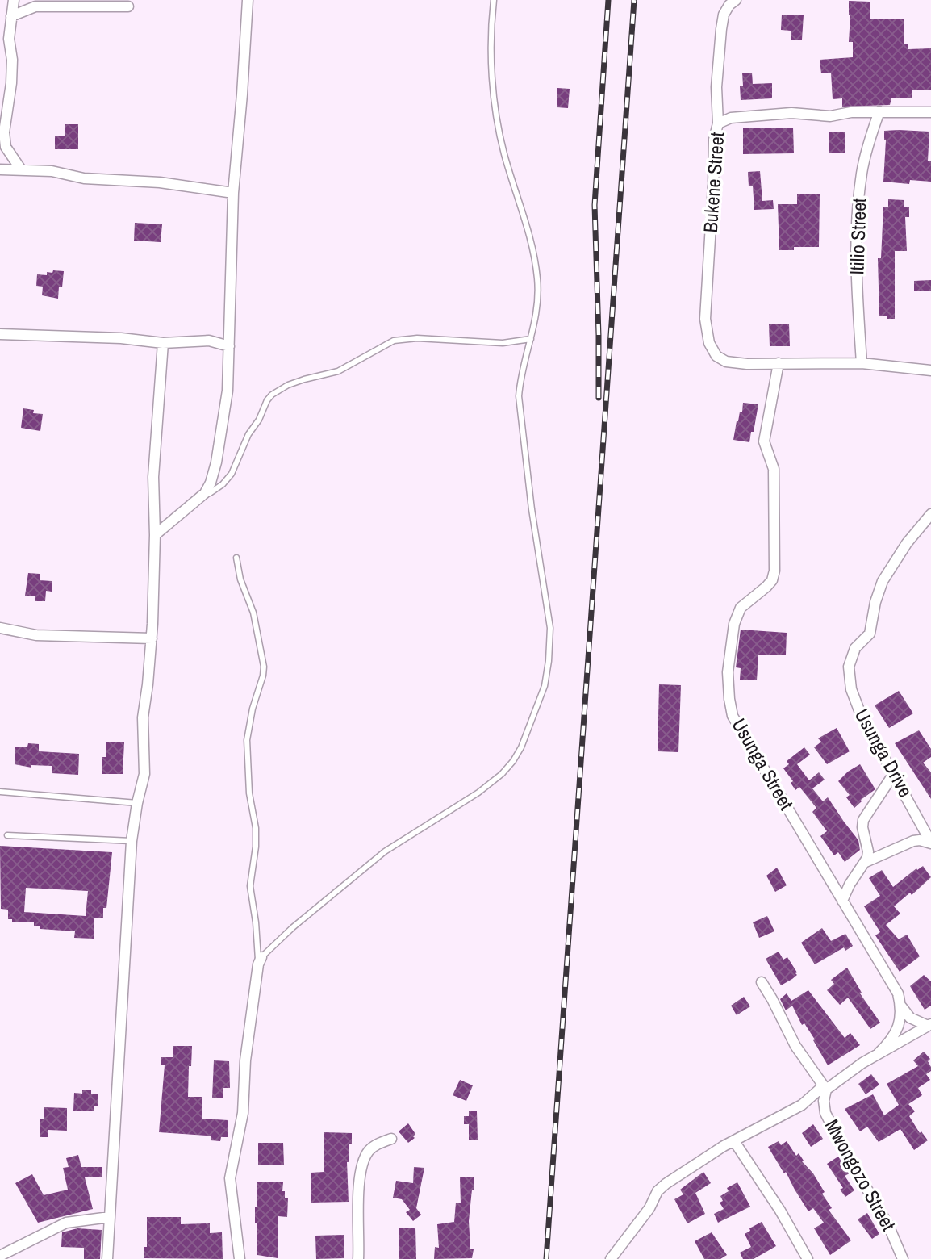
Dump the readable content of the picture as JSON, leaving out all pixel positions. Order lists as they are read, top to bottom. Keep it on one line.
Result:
{"streets":{"street":["Bukene Street","Itilio Street","Usunga Drive","Usunga Street","Mwongozo Street"]},"crossings":[["Bukene Street","Itilio Street"],["Bukene Street","Usunga Street"]]}
